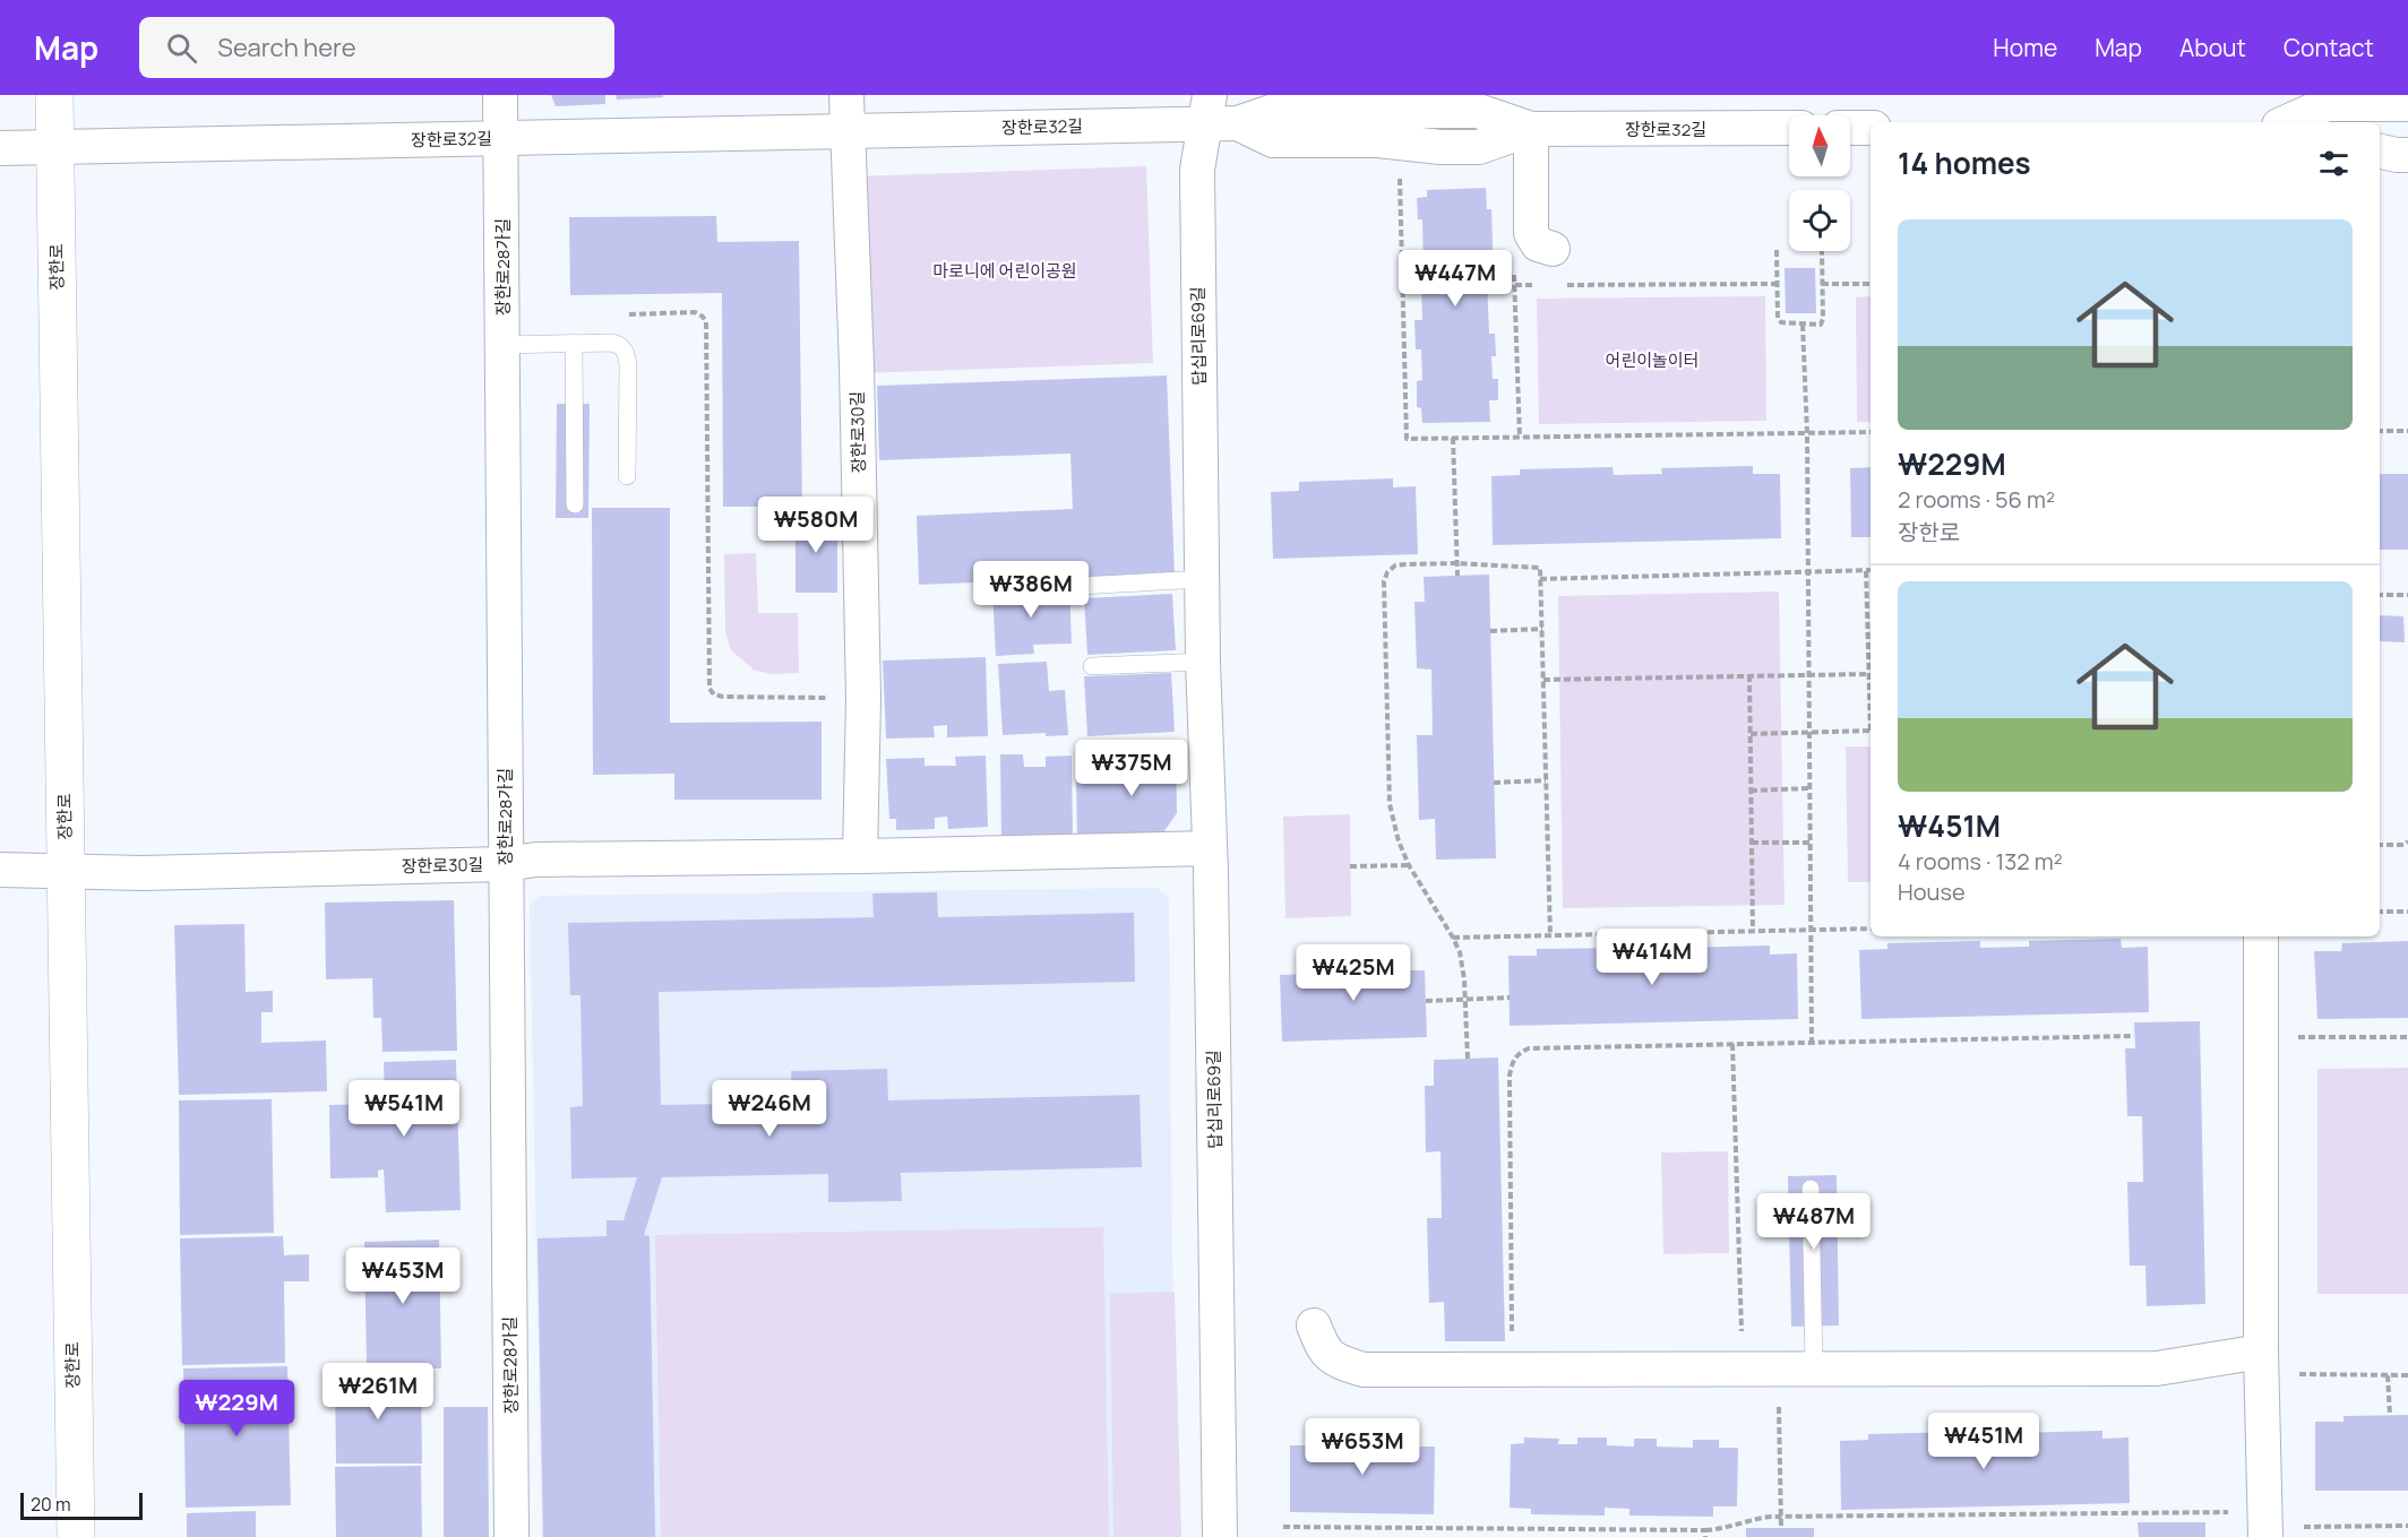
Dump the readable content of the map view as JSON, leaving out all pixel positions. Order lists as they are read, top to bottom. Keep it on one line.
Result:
{"streets":{"street":["장한로32길","장한로","장한로28가길","답십리로69길","장한로30길"]},"crossings":[["장한로32길","장한로"],["장한로32길","장한로28가길"],["장한로32길","답십리로69길"],["장한로32길","장한로30길"],["장한로","장한로30길"],["장한로28가길","장한로30길"],["답십리로69길","장한로30길"]],"parks":["마로니에 어린이공원","어린이놀이터"],"scale_bar":"20 m","north":"top","page":{"header":"Map","search":"Search here","nav":["Home","Map","About","Contact"],"heading":"14 homes","list":[{"name":"₩229M","note":"2 rooms · 56 m² · 장한로"},{"name":"₩451M","note":"4 rooms · 132 m² · House"}],"price":["₩447M","₩580M","₩386M","₩375M","₩414M","₩425M","₩541M","₩246M","₩487M","₩453M","₩261M","₩229M","₩451M","₩653M"],"scale":"20 m"}}
